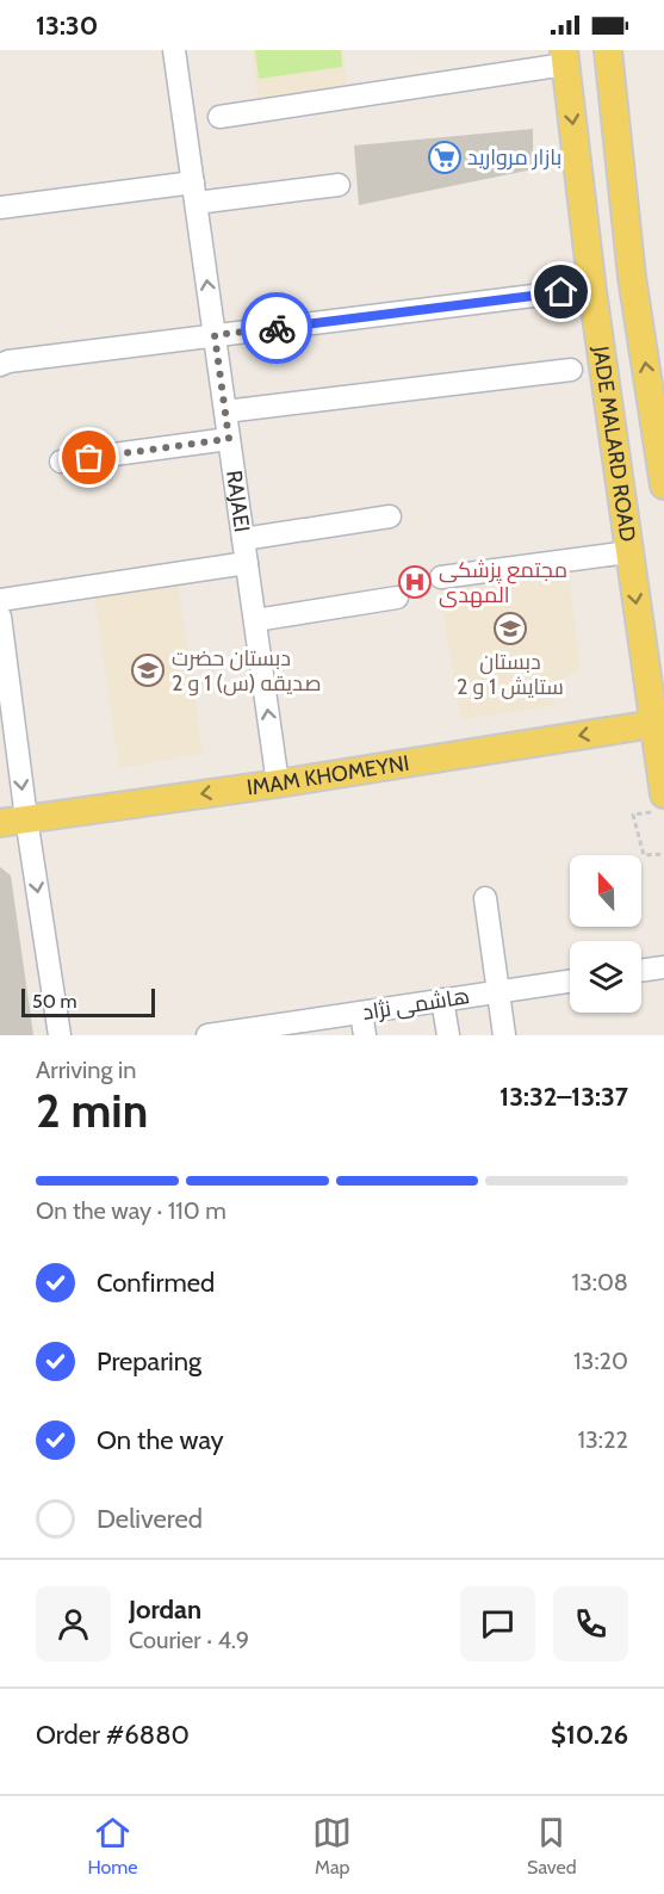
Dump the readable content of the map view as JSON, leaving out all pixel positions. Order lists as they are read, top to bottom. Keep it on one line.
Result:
{"streets":{"main road":["JADE MALARD ROAD","IMAM KHOMEYNI"],"street":["RAJAEI","هاشمی نژاد"]},"crossings":[["JADE MALARD ROAD","IMAM KHOMEYNI"],["RAJAEI","IMAM KHOMEYNI"]],"one_way":["RAJAEI","IMAM KHOMEYNI"],"places":{"supermarket":["بازار مروارید"],"hospital":["مجتمع پزشکی المهدی"],"school or university":["دبستان ستایش 1 و 2","دبستان حضرت صدیقه (س) 1 و 2"]},"scale_bar":"50 m","north":"top","page":{"status":"13:30","scale":"50 m","heading":["2 min","Arriving in","13:32–13:37"],"panel":["Jordan","Courier · 4.9","Order #6880","$10.26"],"bar":"On the way · 110 m","list":[["Confirmed","13:08"],["Preparing","13:20"],["On the way","13:22"],"Delivered"],"tabs":["Home","Map","Saved"]}}
